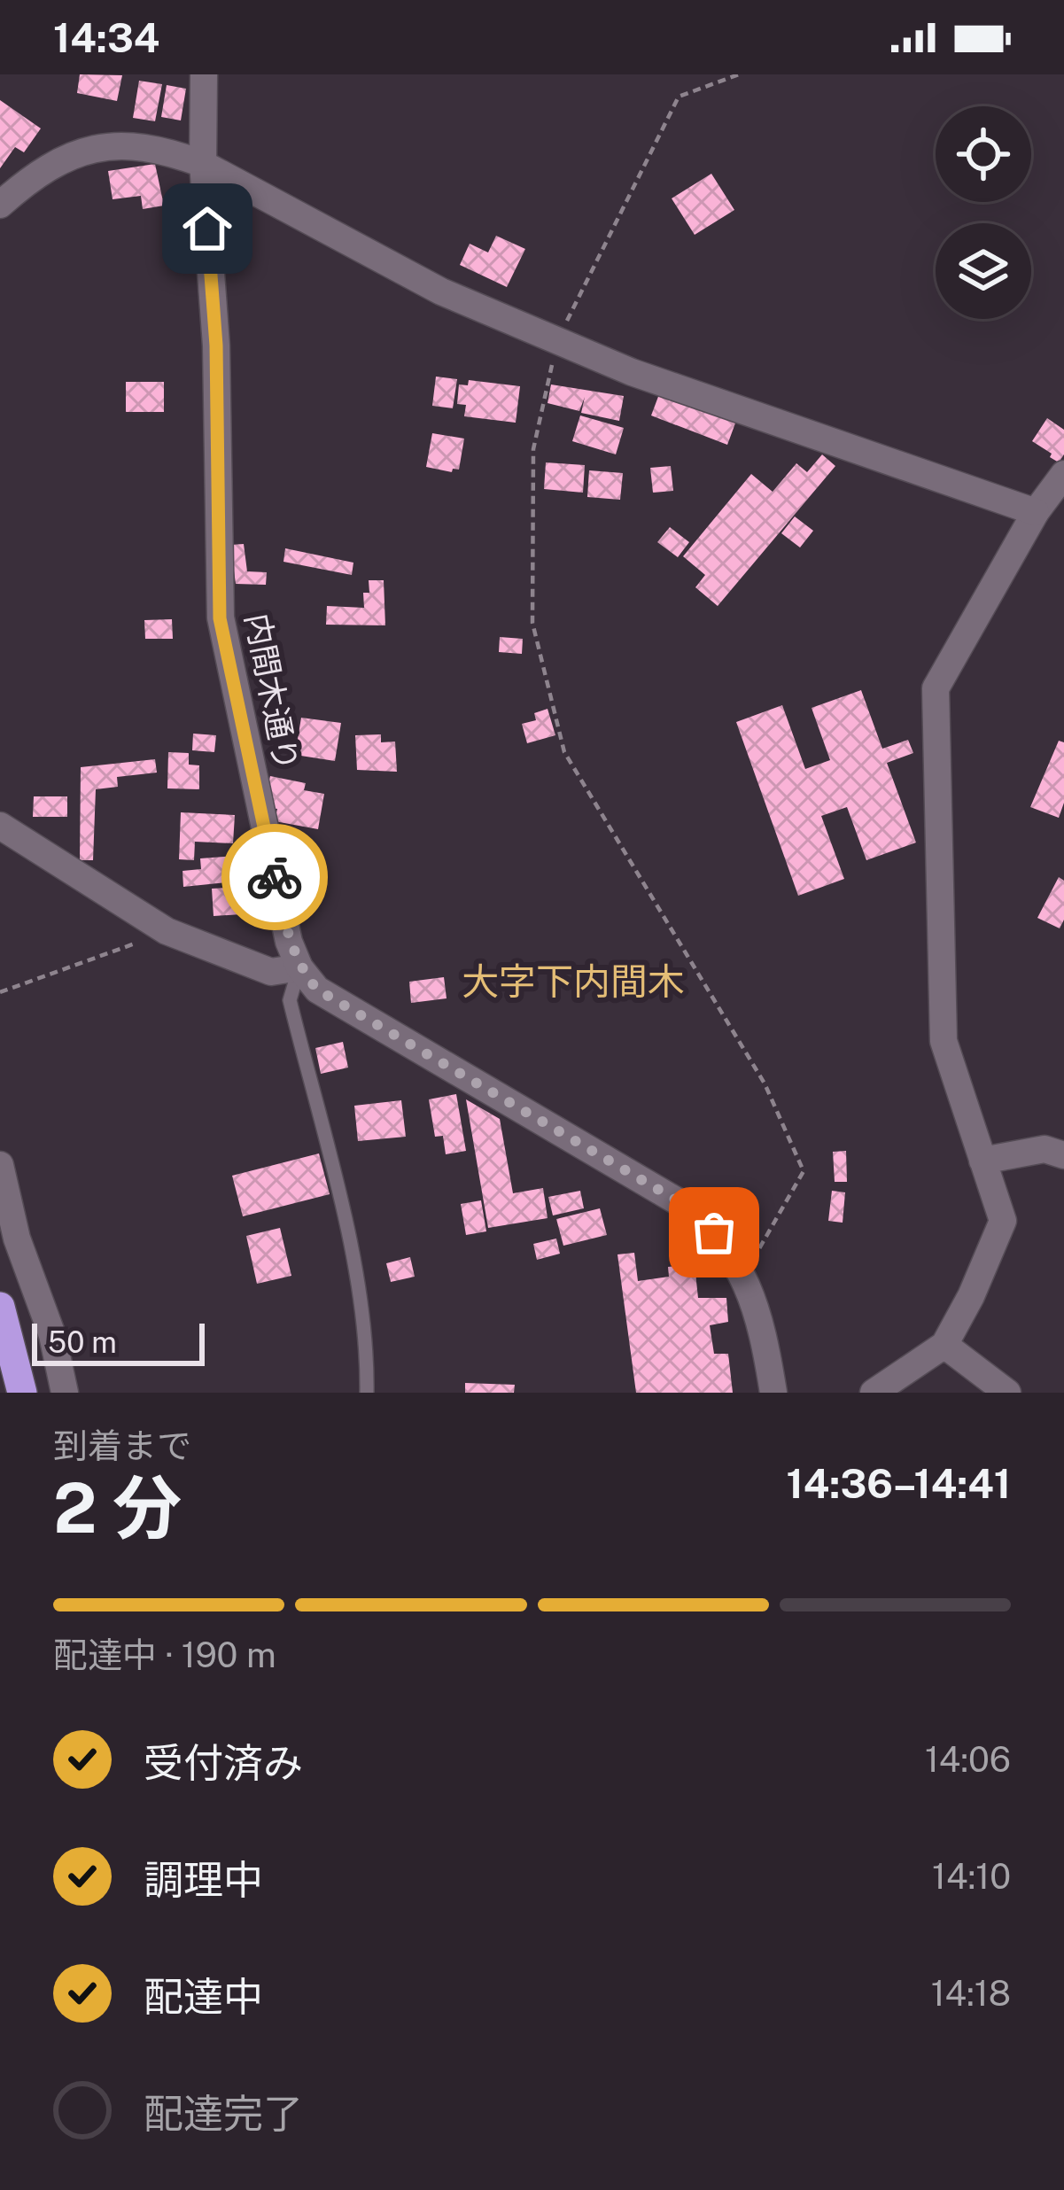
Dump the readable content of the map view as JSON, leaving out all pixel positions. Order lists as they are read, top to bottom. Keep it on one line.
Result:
{"streets":{"street":["内間木通り"]},"districts":["大字下内間木"],"scale_bar":"50 m","page":{"status":"14:34","scale":"50 m","heading":["2 分","到着まで","14:36–14:41"],"bar":"配達中 · 190 m","list":[["受付済み","14:06"],["調理中","14:10"],["配達中","14:18"],"配達完了"]}}
